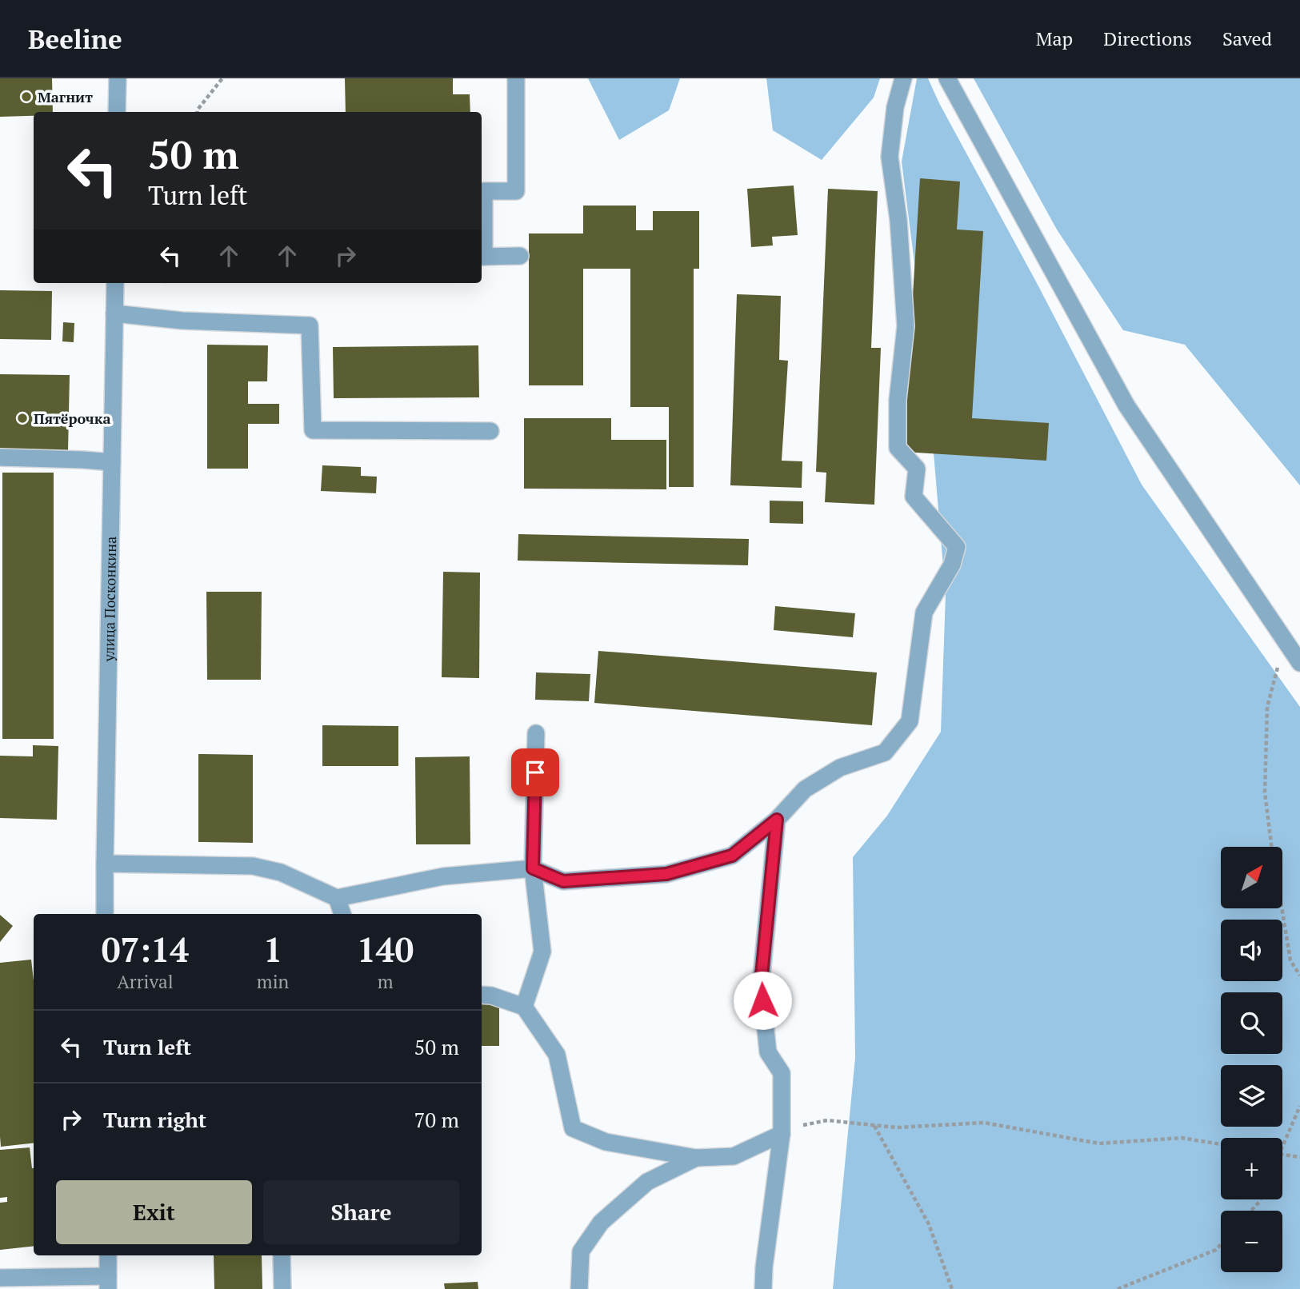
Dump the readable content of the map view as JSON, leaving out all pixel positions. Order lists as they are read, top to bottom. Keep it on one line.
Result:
{"streets":{"street":["улица Посконкина"]},"places":["Магнит","Пятёрочка"],"north":"top right","page":{"header":"Beeline","nav":["Map","Directions","Saved"],"turn":["50 m","Turn left"],"map_buttons":["+","−"],"eta":["07:14","Arrival","1","min","140","m"],"list":[{"name":"Turn left","value":"50 m"},{"name":"Turn right","value":"70 m"}],"buttons":["Exit","Share"]}}
